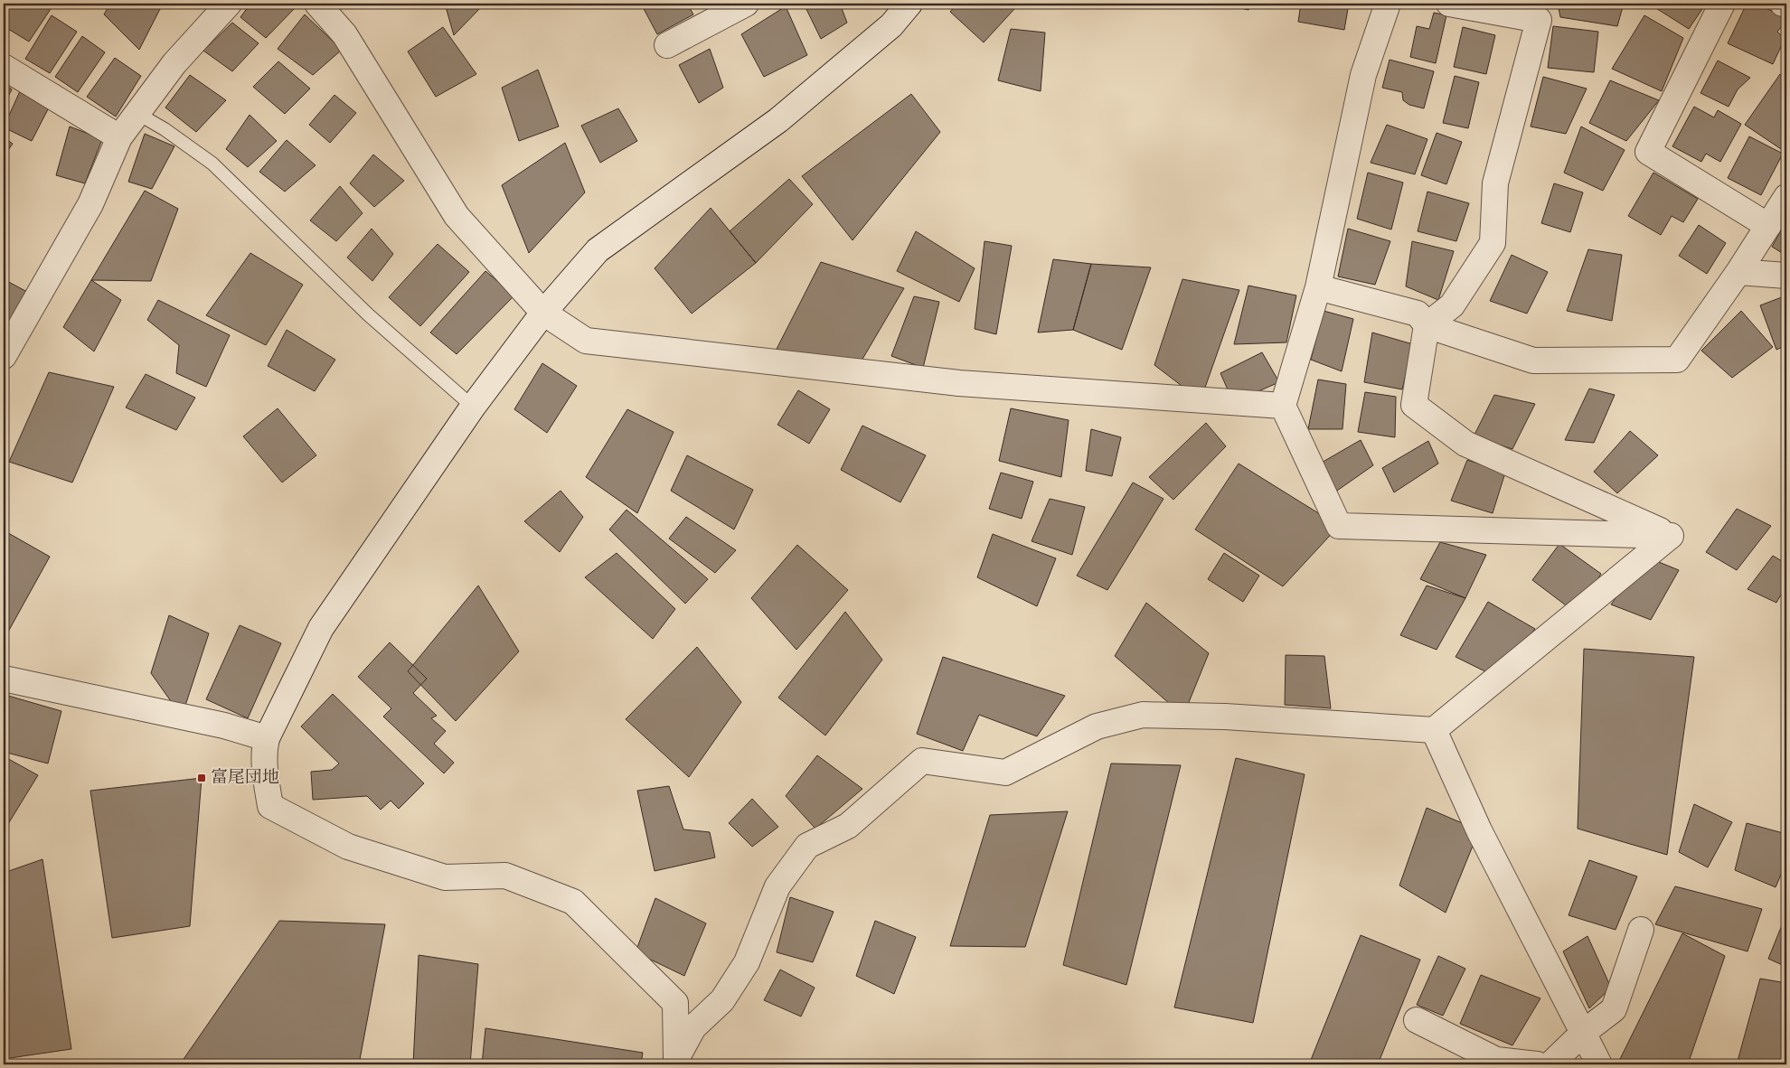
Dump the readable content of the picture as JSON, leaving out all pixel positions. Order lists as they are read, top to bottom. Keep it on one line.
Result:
{"places":{"transit":["富尾団地"]}}
